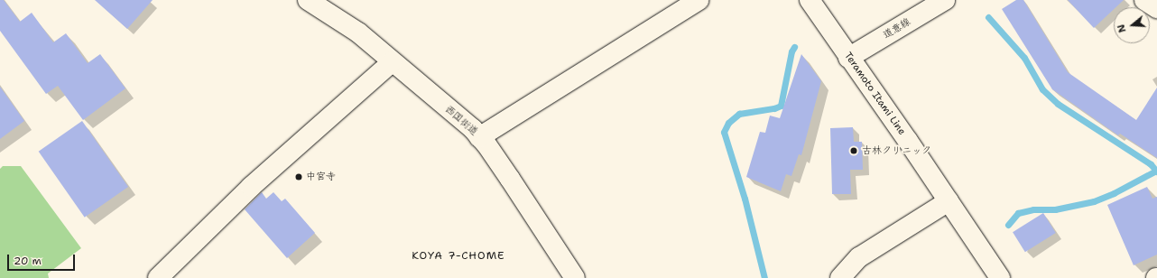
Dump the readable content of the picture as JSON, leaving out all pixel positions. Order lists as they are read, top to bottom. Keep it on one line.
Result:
{"streets":{"street":["道意線","Teramoto Itami Line","西国街道"]},"crossings":[["道意線","Teramoto Itami Line"]],"districts":["KOYA 7-CHOME"],"places":["古林クリニック","中宮寺"],"scale_bar":"20 m","north":"left"}
